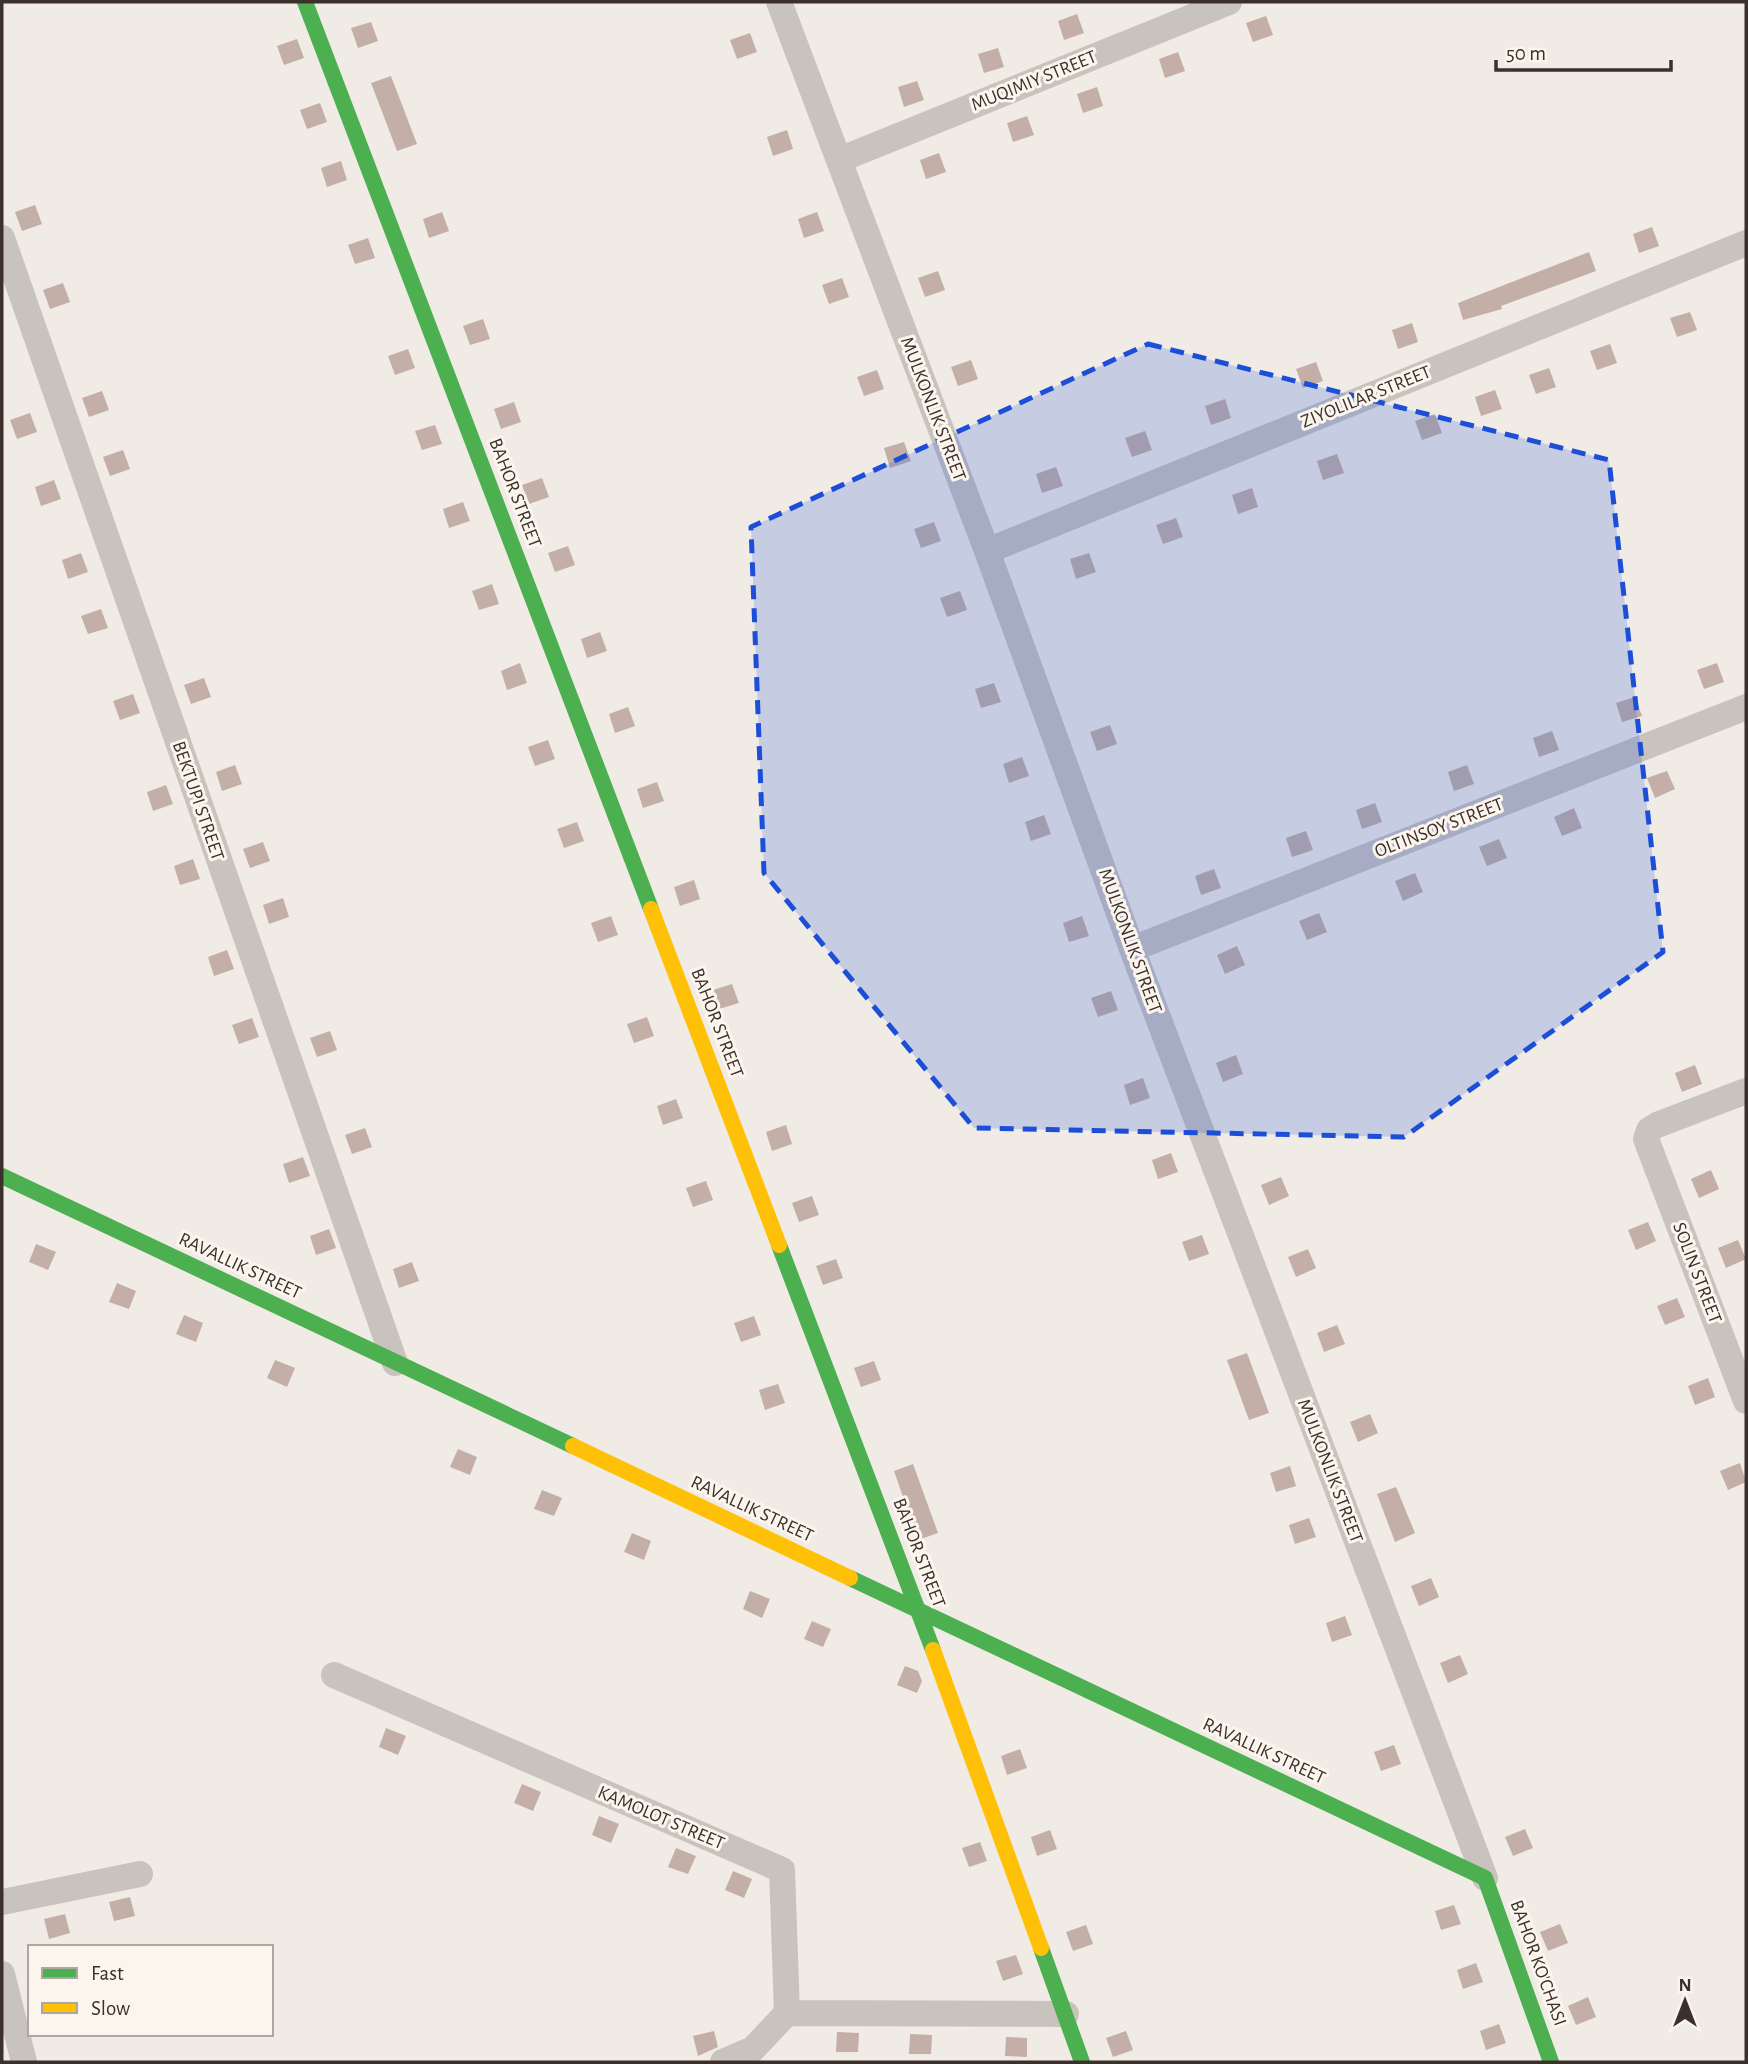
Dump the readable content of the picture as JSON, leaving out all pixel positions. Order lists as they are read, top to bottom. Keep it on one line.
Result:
{"streets":{"street":["MUQIMIY STREET","ZIYOLILAR STREET","MULKONLIK STREET","BAHOR STREET","BEKTUPI STREET","OLTINSOY STREET","RAVALLIK STREET","SOLIN STREET","KAMOLOT STREET","BAHOR KO'CHASI"]},"crossings":[["MUQIMIY STREET","MULKONLIK STREET"],["ZIYOLILAR STREET","MULKONLIK STREET"],["MULKONLIK STREET","OLTINSOY STREET"],["MULKONLIK STREET","RAVALLIK STREET"],["MULKONLIK STREET","BAHOR KO'CHASI"],["BAHOR STREET","RAVALLIK STREET"],["BEKTUPI STREET","RAVALLIK STREET"],["RAVALLIK STREET","BAHOR KO'CHASI"]],"legend":["Fast","Slow"],"scale_bar":"50 m","north":"top"}
